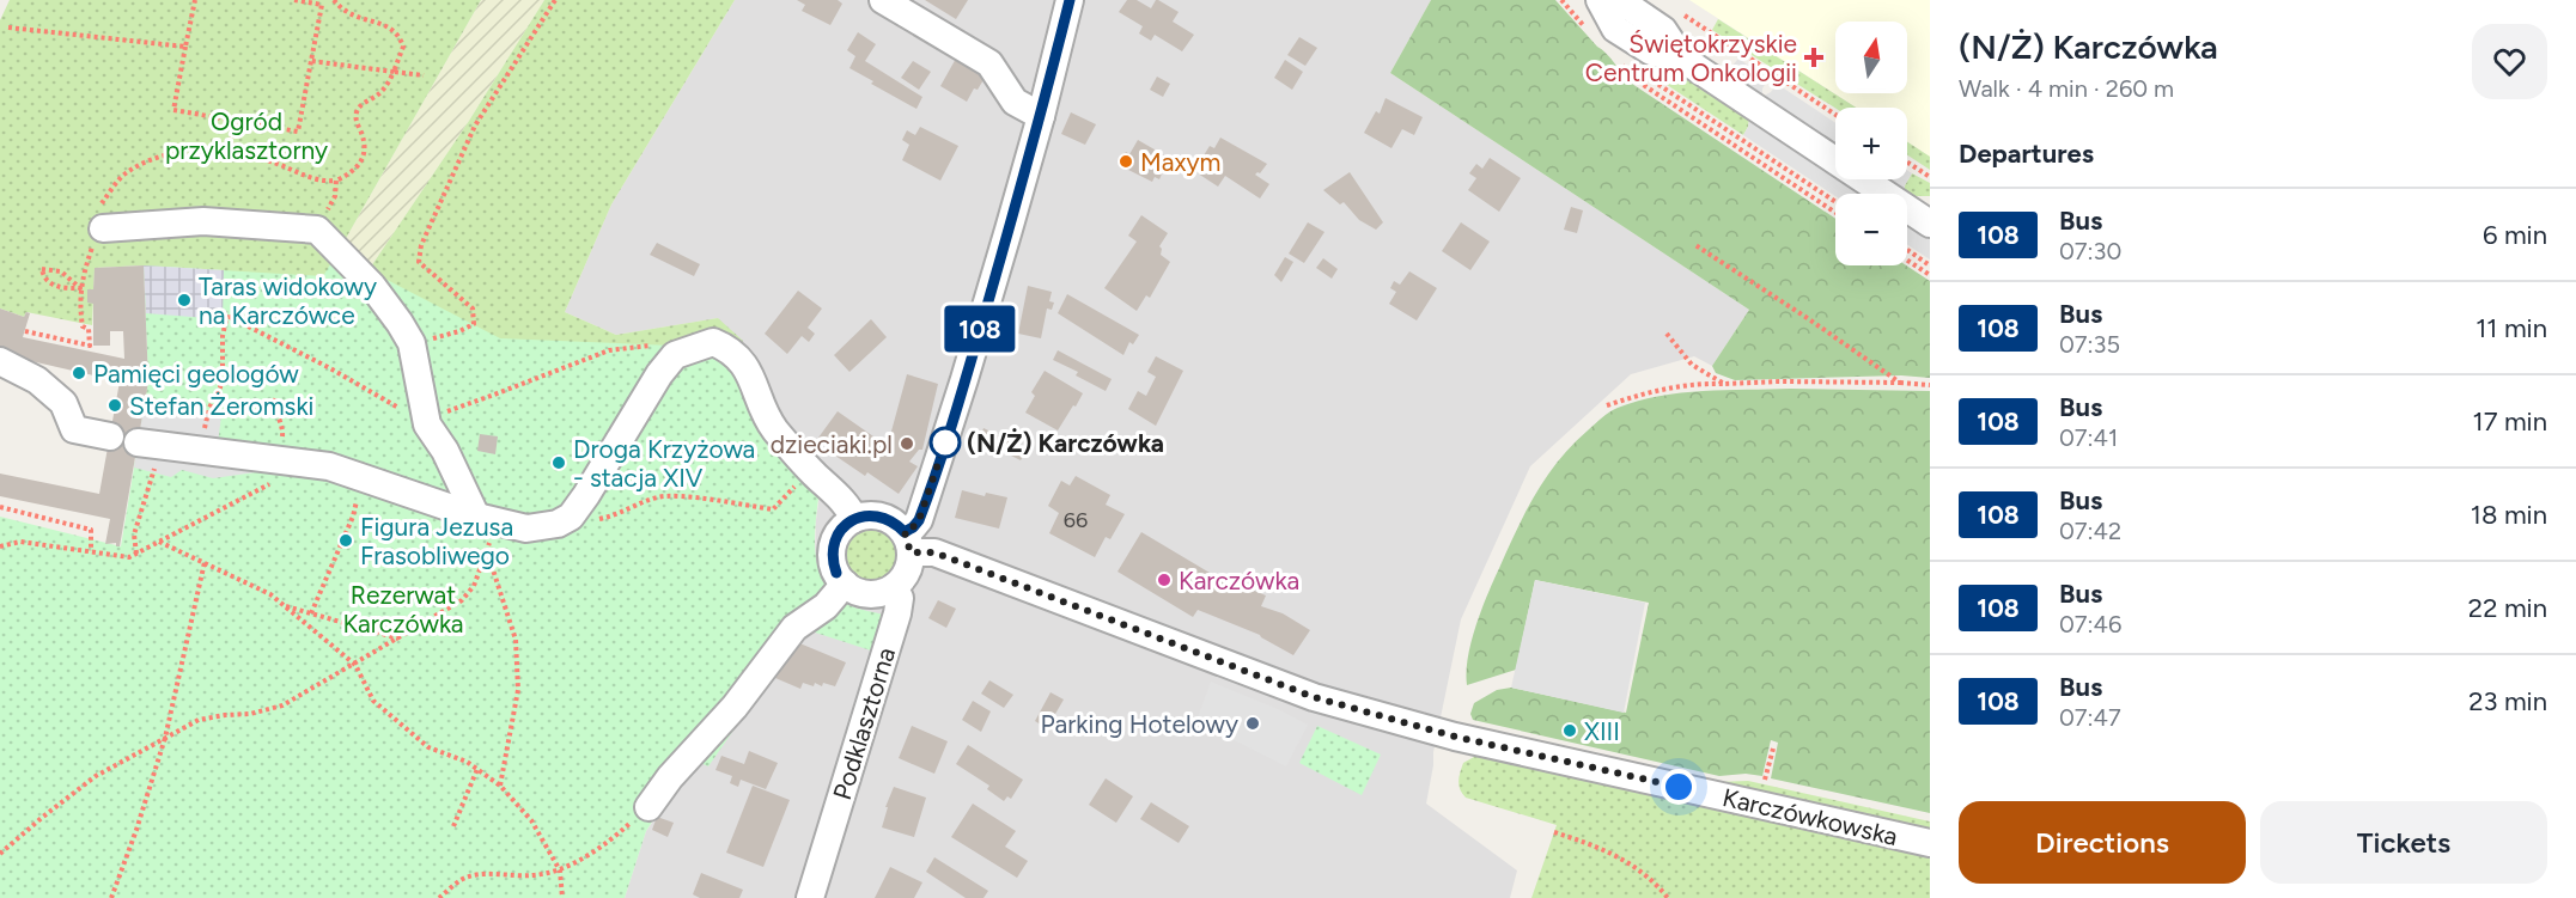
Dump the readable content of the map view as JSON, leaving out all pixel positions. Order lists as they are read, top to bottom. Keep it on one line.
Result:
{"streets":{"street":["Podklasztorna","Karczówkowska"]},"crossings":[["Podklasztorna","Karczówkowska"]],"parks":["Ogród przyklasztorny","Rezerwat Karczówka"],"places":{"health":["Świętokrzyskie Centrum Onkologii"],"other":["Maxym","Taras widokowy na Karczówce","Pamięci geologów","Stefan Żeromski","(N/Ż) Karczówka","dzieciaki.pl","Droga Krzyżowa - stacja XIV","Figura Jezusa Frasobliwego","Karczówka","Parking Hotelowy","XIII"]},"lines":["bus line 108"],"house_numbers":["66"],"north":"top","page":{"on_map":"108","heading":[["(N/Ż) Karczówka","Walk · 4 min · 260 m"],"Departures"],"map_buttons":["+","−"],"list":[{"mark":"108","name":"Bus","note":"07:30","value":"6 min"},{"mark":"108","name":"Bus","note":"07:35","value":"11 min"},{"mark":"108","name":"Bus","note":"07:41","value":"17 min"},{"mark":"108","name":"Bus","note":"07:42","value":"18 min"},{"mark":"108","name":"Bus","note":"07:46","value":"22 min"},{"mark":"108","name":"Bus","note":"07:47","value":"23 min"}],"buttons":["Directions","Tickets"]}}
